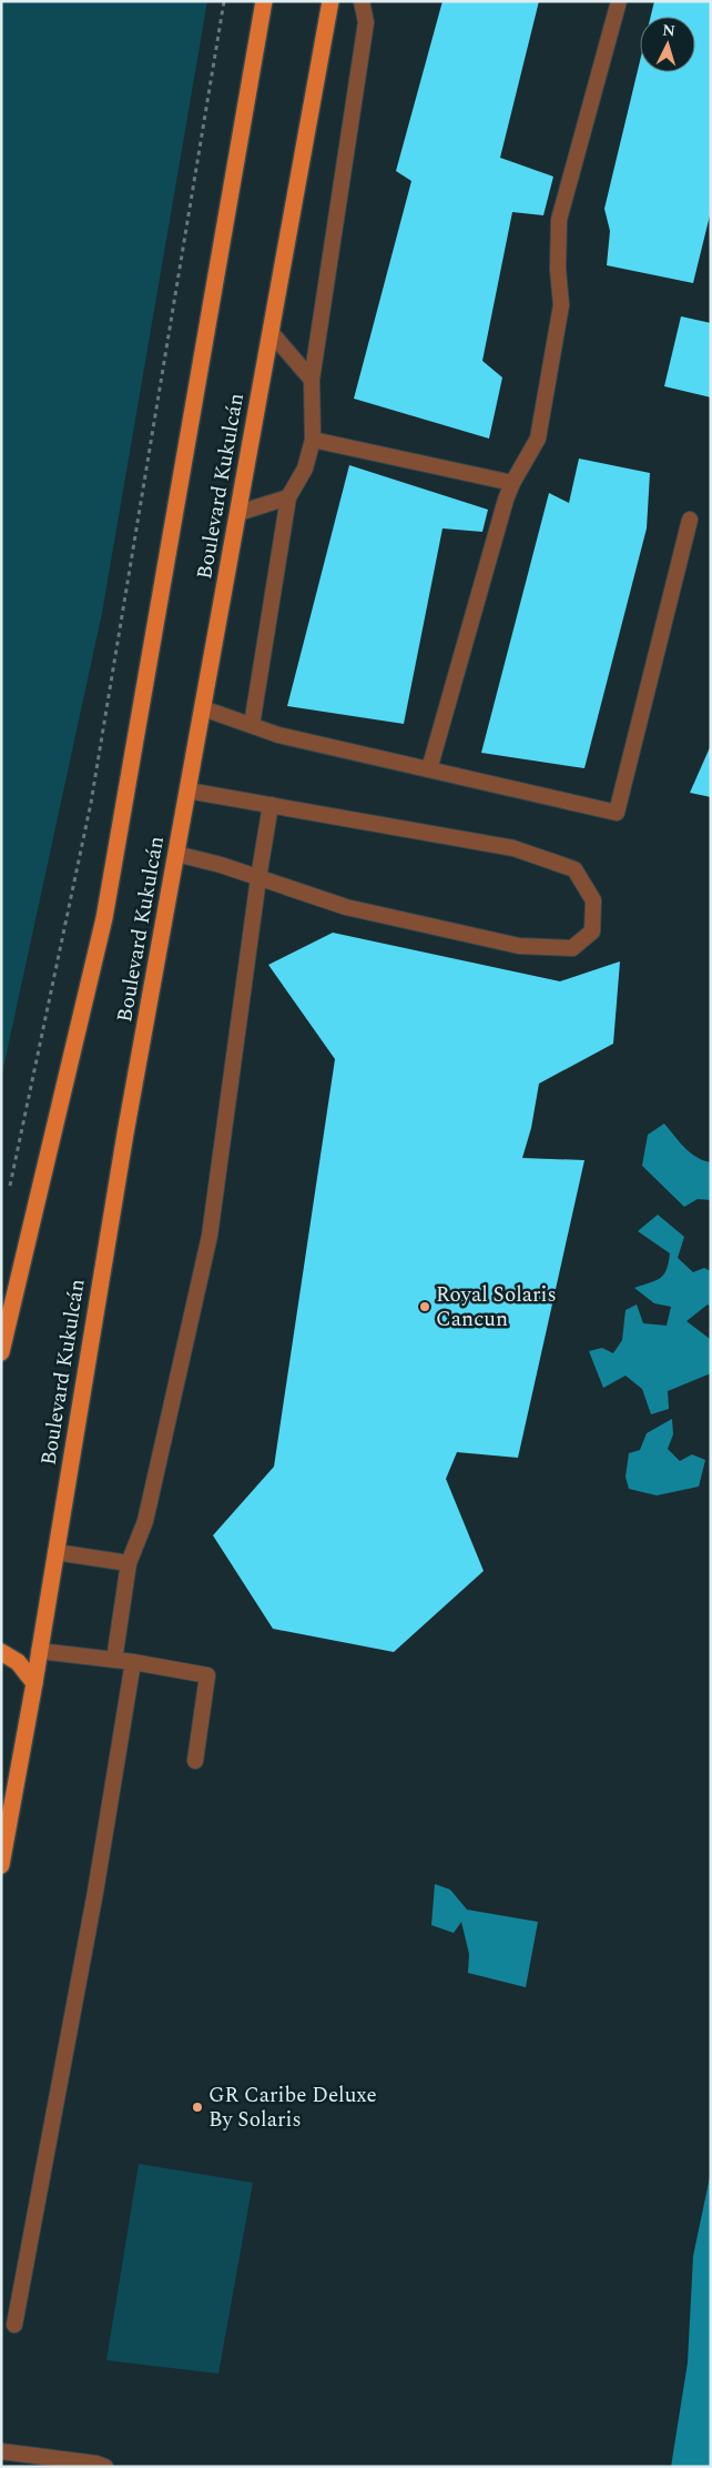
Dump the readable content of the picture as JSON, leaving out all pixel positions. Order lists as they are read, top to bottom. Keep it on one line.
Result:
{"streets":{"main road":["Boulevard Kukulcán"]},"places":["Royal Solaris Cancun","GR Caribe Deluxe By Solaris"],"north":"top"}
